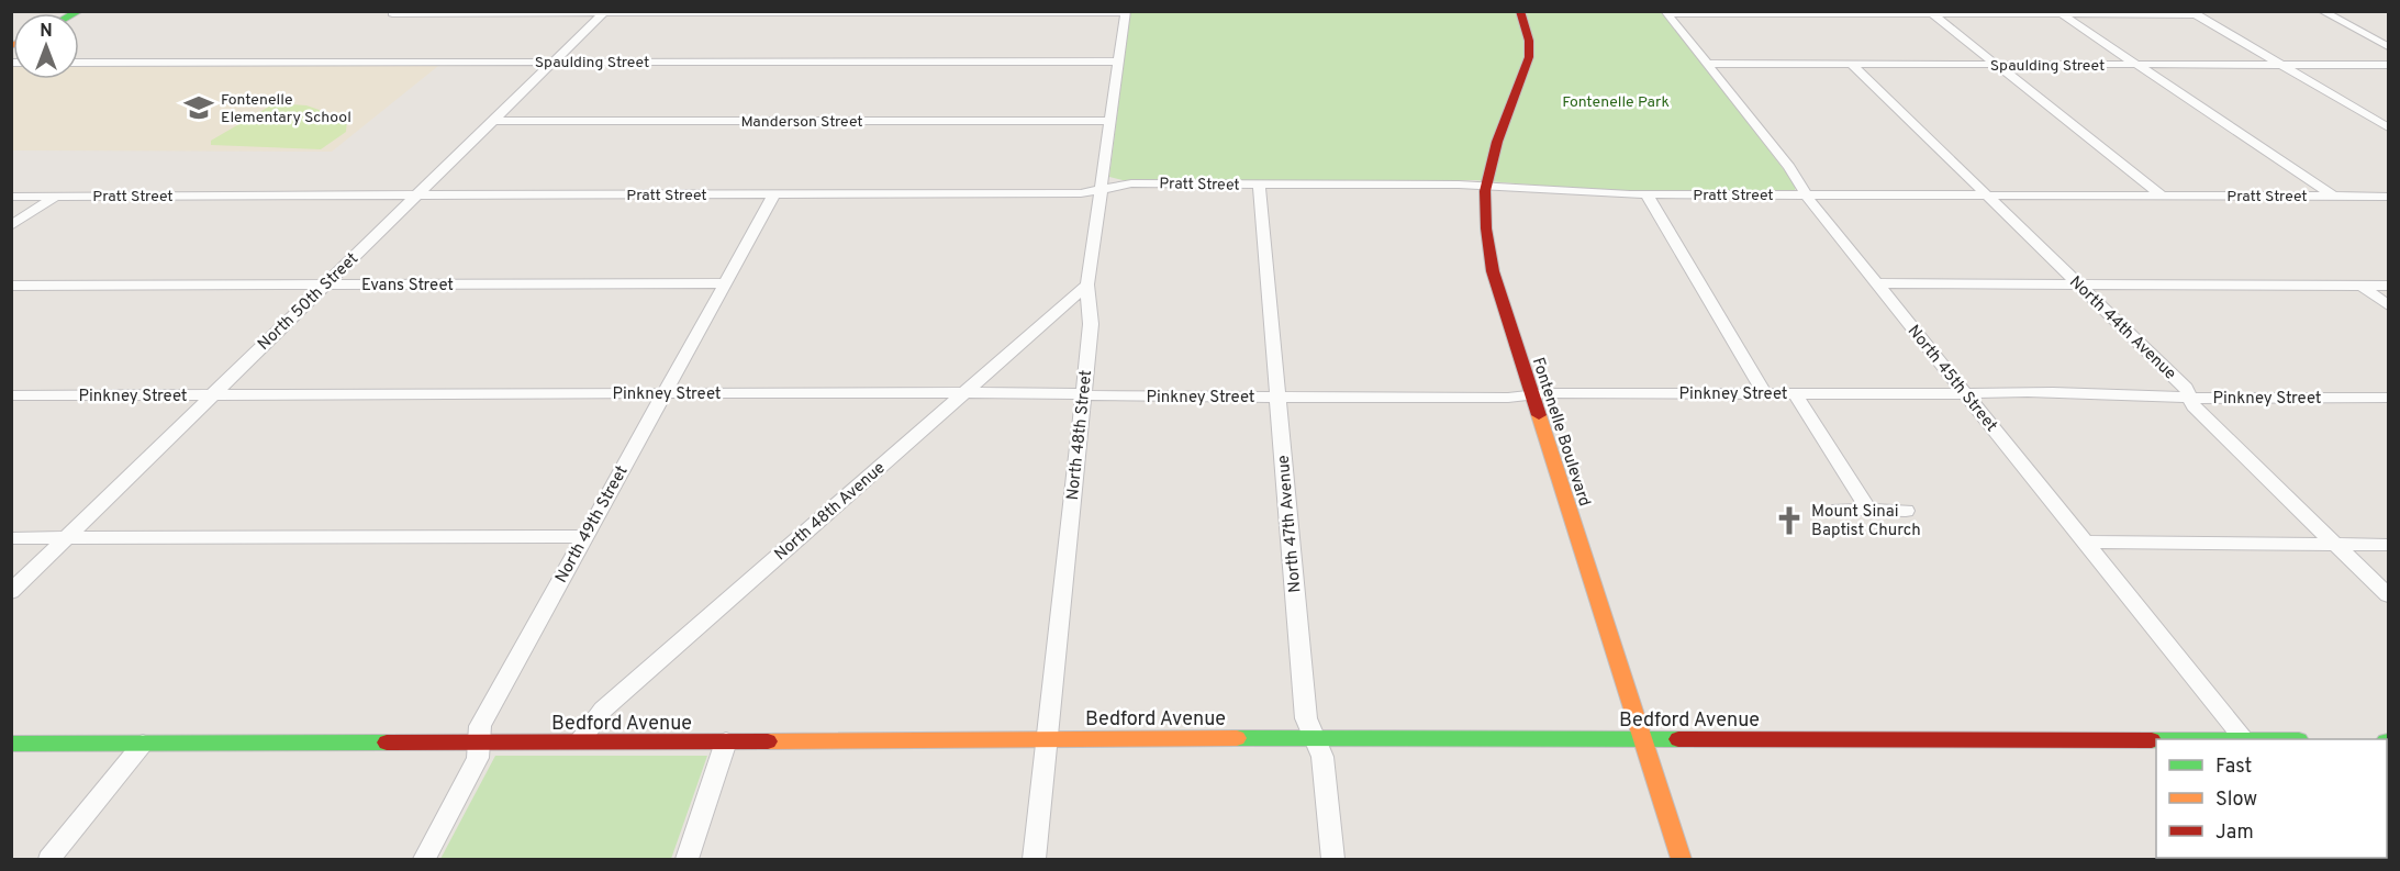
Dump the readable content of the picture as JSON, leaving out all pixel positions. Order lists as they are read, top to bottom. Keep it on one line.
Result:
{"streets":{"main road":["Fontenelle Boulevard","Bedford Avenue"],"street":["Spaulding Street","Manderson Street","Pratt Street","Evans Street","North 50th Street","North 44th Avenue","North 45th Street","Pinkney Street","North 48th Street","North 48th Avenue","North 49th Street","North 47th Avenue"]},"crossings":[["Spaulding Street","North 50th Street"],["Spaulding Street","North 44th Avenue"],["Spaulding Street","North 45th Street"],["Spaulding Street","North 48th Street"],["Manderson Street","North 50th Street"],["Manderson Street","North 48th Street"],["Pratt Street","North 50th Street"],["Pratt Street","North 44th Avenue"],["Pratt Street","North 45th Street"],["Pratt Street","Fontenelle Boulevard"],["Pratt Street","North 48th Street"],["Pratt Street","North 49th Street"],["Pratt Street","North 47th Avenue"],["Evans Street","North 50th Street"],["Evans Street","North 49th Street"],["North 50th Street","Pinkney Street"],["North 44th Avenue","Pinkney Street"],["North 45th Street","Pinkney Street"],["Pinkney Street","Fontenelle Boulevard"],["Pinkney Street","North 48th Street"],["Pinkney Street","North 48th Avenue"],["Pinkney Street","North 49th Street"],["Pinkney Street","North 47th Avenue"],["Fontenelle Boulevard","Bedford Avenue"],["North 48th Street","North 48th Avenue"],["North 48th Street","Bedford Avenue"],["North 48th Avenue","Bedford Avenue"],["North 49th Street","Bedford Avenue"],["North 47th Avenue","Bedford Avenue"]],"parks":["Fontenelle Park"],"places":{"school or university":["Fontenelle Elementary School"],"church":["Mount Sinai Baptist Church"]},"legend":["Fast","Slow","Jam"],"north":"top"}
